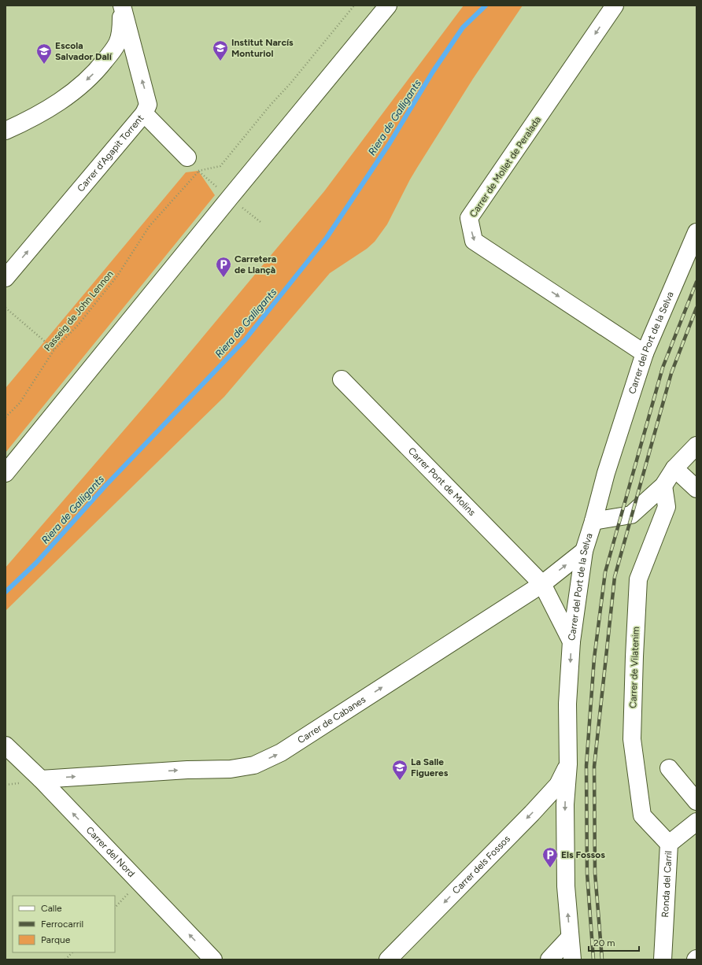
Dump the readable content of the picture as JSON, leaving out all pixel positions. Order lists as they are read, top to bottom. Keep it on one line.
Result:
{"streets":{"street":["Carrer d'Agapit Torrent","Carrer de Mollet de Peralada","Carrer del Port de la Selva","Carrer Pont de Molins","Carrer de Vilatenim","Carrer de Cabanes","Carrer del Nord","Carrer dels Fossos","Ronda del Carril"],"path":["Passeig de John Lennon"]},"crossings":[["Carrer de Mollet de Peralada","Carrer del Port de la Selva"],["Carrer del Port de la Selva","Carrer Pont de Molins"],["Carrer del Port de la Selva","Carrer de Cabanes"],["Carrer del Port de la Selva","Carrer dels Fossos"],["Carrer Pont de Molins","Carrer de Cabanes"],["Carrer de Vilatenim","Ronda del Carril"],["Carrer de Cabanes","Carrer del Nord"]],"one_way":["Carrer de Cabanes","Carrer del Nord","Carrer dels Fossos"],"water":["Riera de Galligants"],"places":{"school or university":["Institut Narcís Monturiol","Escola Salvador Dalí","La Salle Figueres"],"parking":["Carretera de Llançà","Els Fossos"]},"legend":["Calle","Ferrocarril","Parque"],"scale_bar":"20 m"}
